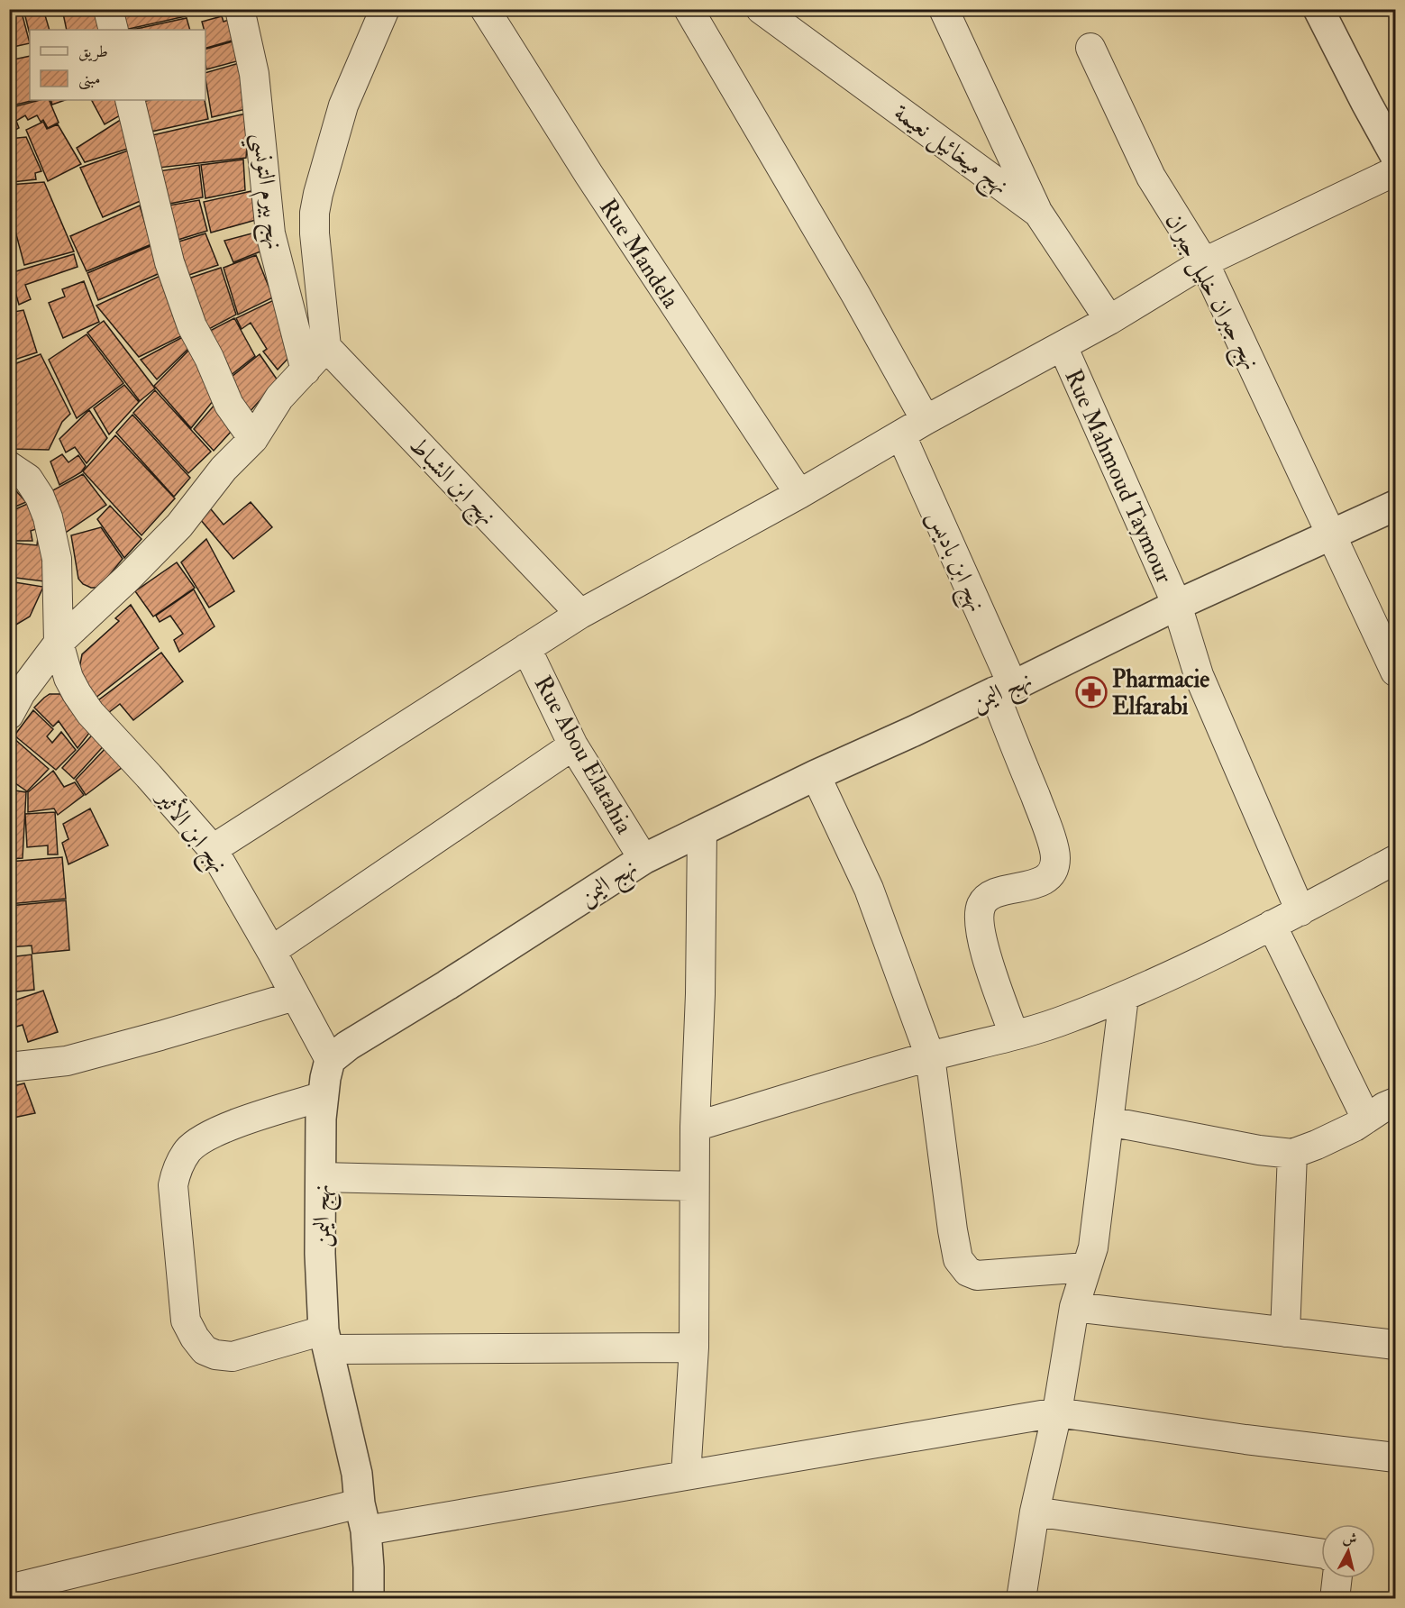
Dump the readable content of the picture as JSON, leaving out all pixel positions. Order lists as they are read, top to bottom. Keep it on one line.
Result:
{"streets":{"street":["نهج ميخائيل نعيمة","نهج بيرم التونسي","Rue Mandela","نهج جبران خليل جبران","Rue Mahmoud Taymour","نهج ابن الشباط","نهج ابن باديس","نهج اليمن","Rue Abou Elatahia","نهج ابن الأثير"]},"crossings":[["نهج جبران خليل جبران","نهج اليمن"],["Rue Mahmoud Taymour","نهج اليمن"],["نهج ابن باديس","نهج اليمن"],["نهج اليمن","Rue Abou Elatahia"],["نهج اليمن","نهج ابن الأثير"]],"places":{"pharmacy":["Pharmacie Elfarabi"]},"legend":["طريق","مبنى"],"north":"top"}
